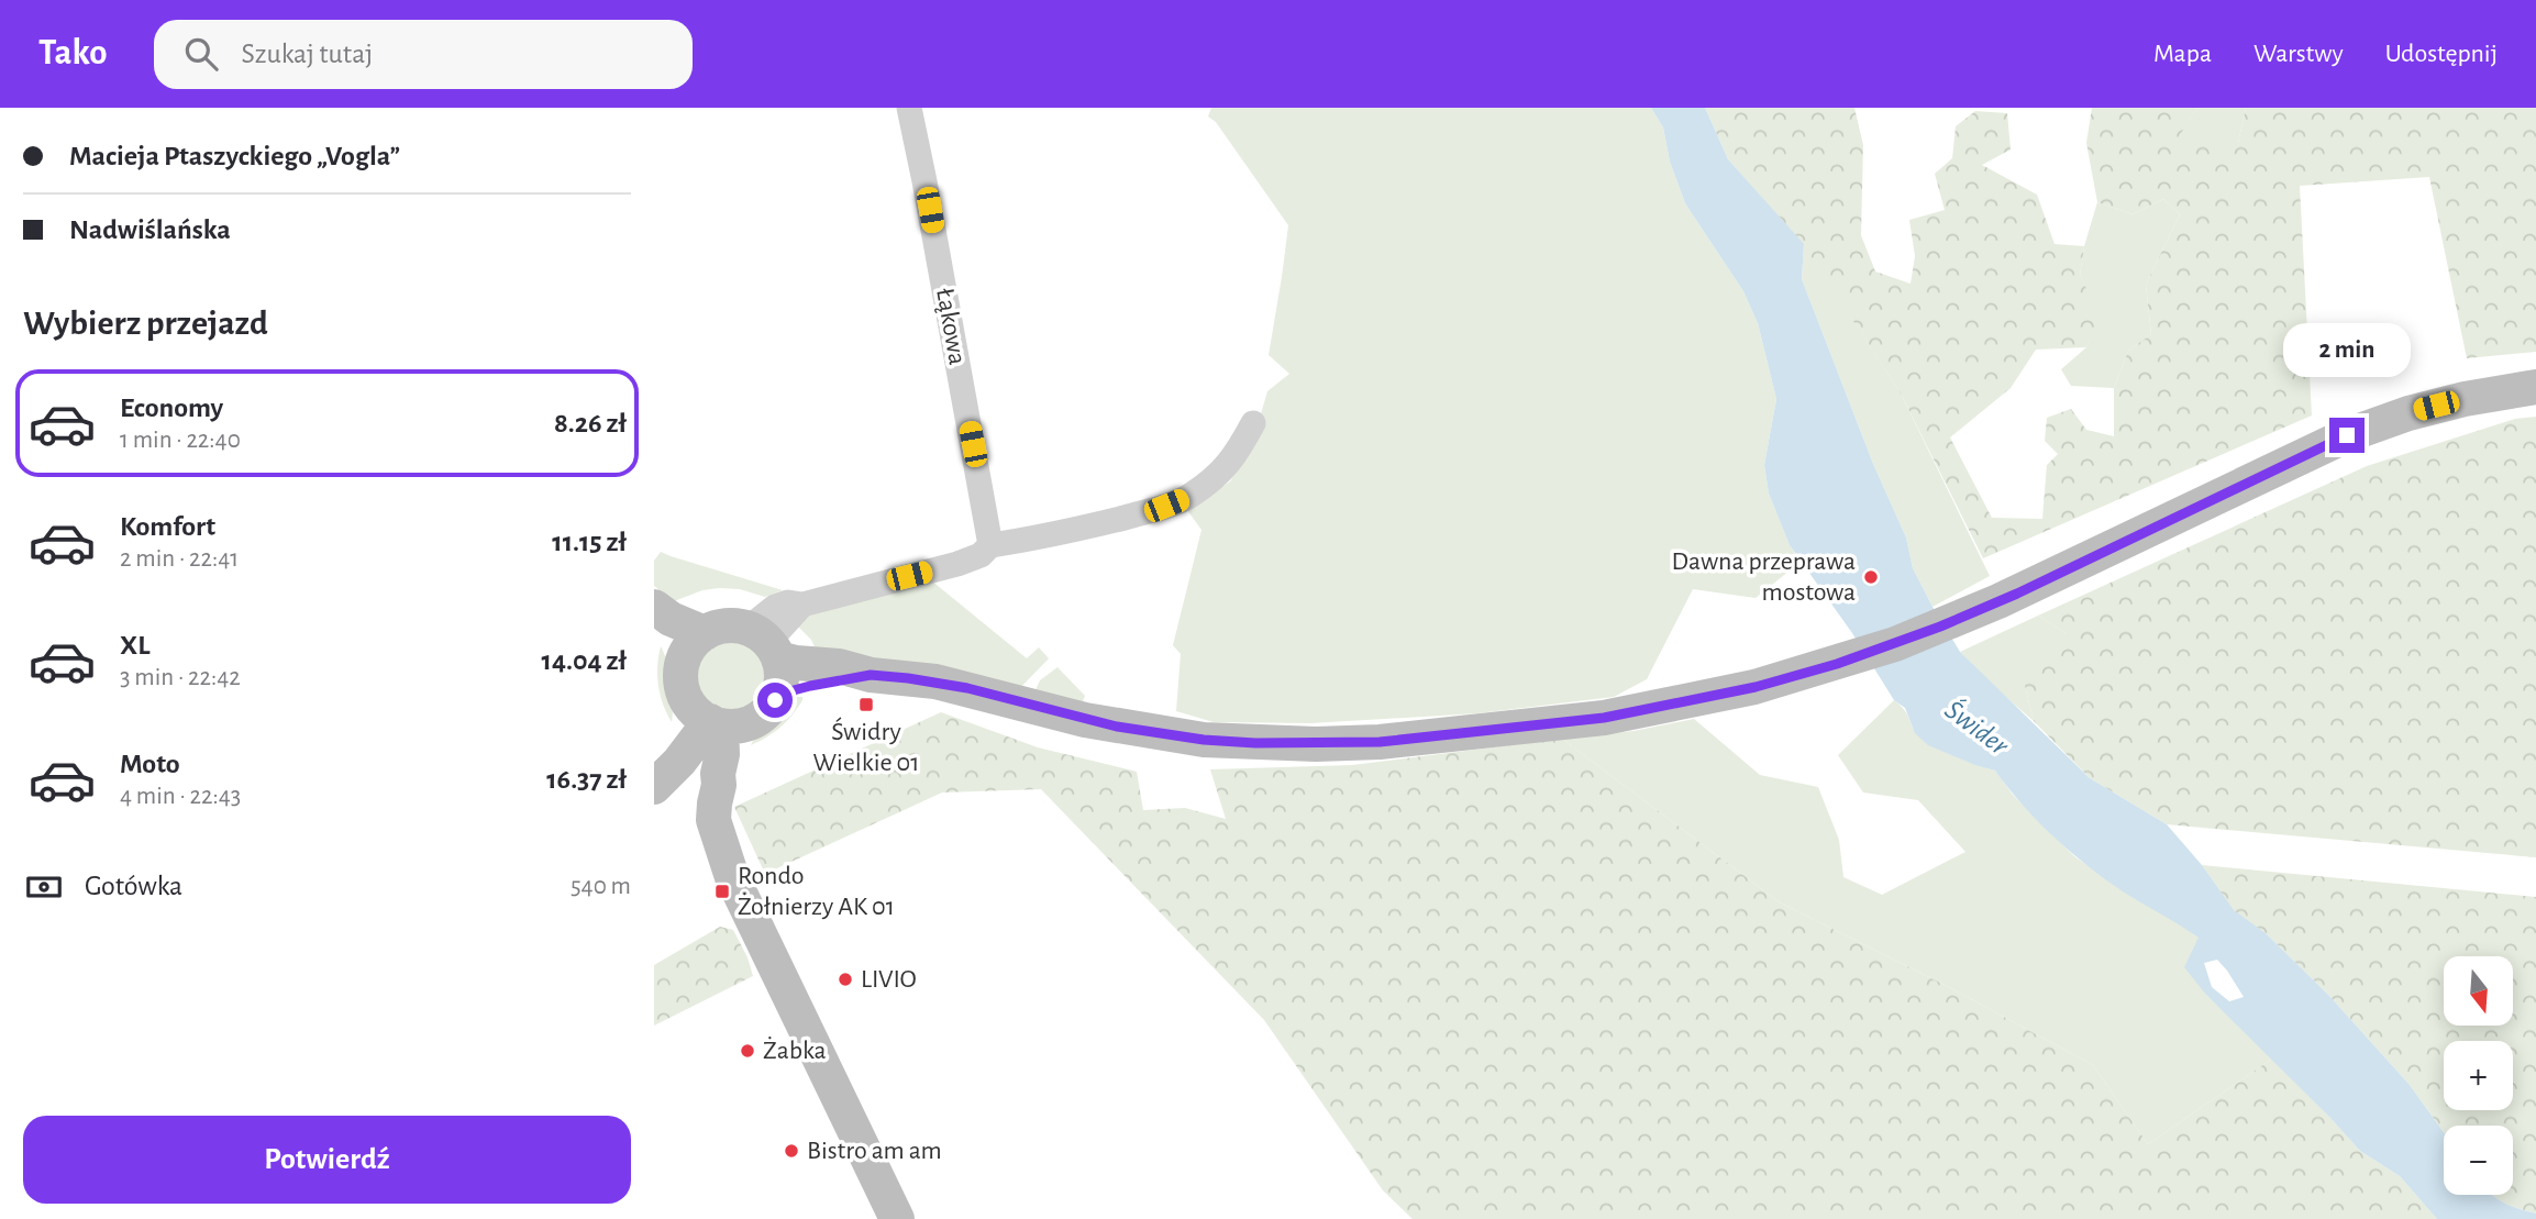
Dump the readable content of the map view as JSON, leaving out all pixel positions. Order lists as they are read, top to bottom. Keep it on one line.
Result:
{"streets":{"street":["Łąkowa"]},"water":["Świder"],"places":{"other":["Dawna przeprawa mostowa","LIVIO","Żabka","Bistro am am"],"transit":["Świdry Wielkie 01","Rondo Żołnierzy AK 01"]},"north":"bottom","page":{"header":"Tako","search":"Szukaj tutaj","nav":["Mapa","Warstwy","Udostępnij"],"banner":["Macieja Ptaszyckiego „Vogla”","Nadwiślańska"],"heading":"Wybierz przejazd","bubble":"2 min","list":[{"name":"Economy","note":"1 min · 22:40","value":"8.26 zł"},{"name":"Komfort","note":"2 min · 22:41","value":"11.15 zł"},{"name":"XL","note":"3 min · 22:42","value":"14.04 zł"},{"name":"Moto","note":"4 min · 22:43","value":"16.37 zł"}],"pay":["Gotówka","540 m"],"map_buttons":["+","−"],"buttons":"Potwierdź"}}
